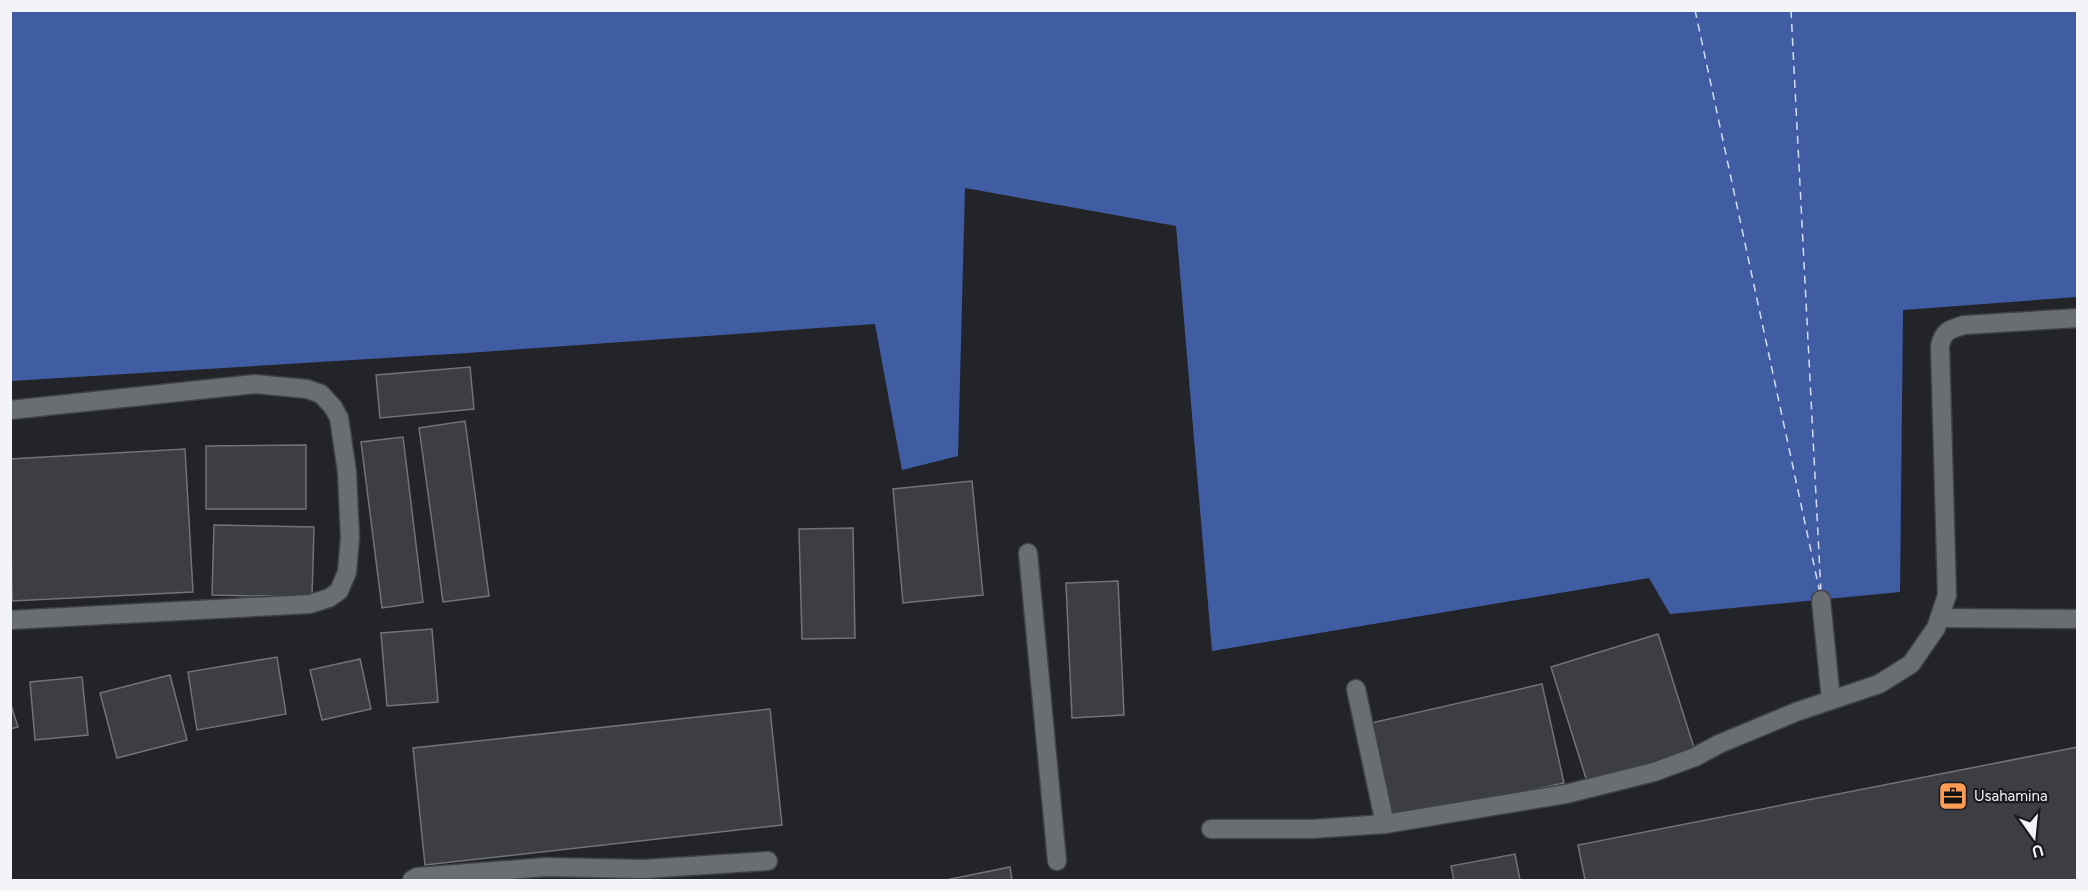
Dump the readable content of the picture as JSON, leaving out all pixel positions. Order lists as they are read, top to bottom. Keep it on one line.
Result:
{"places":{"office":["Usahamina"]},"north":"bottom"}
